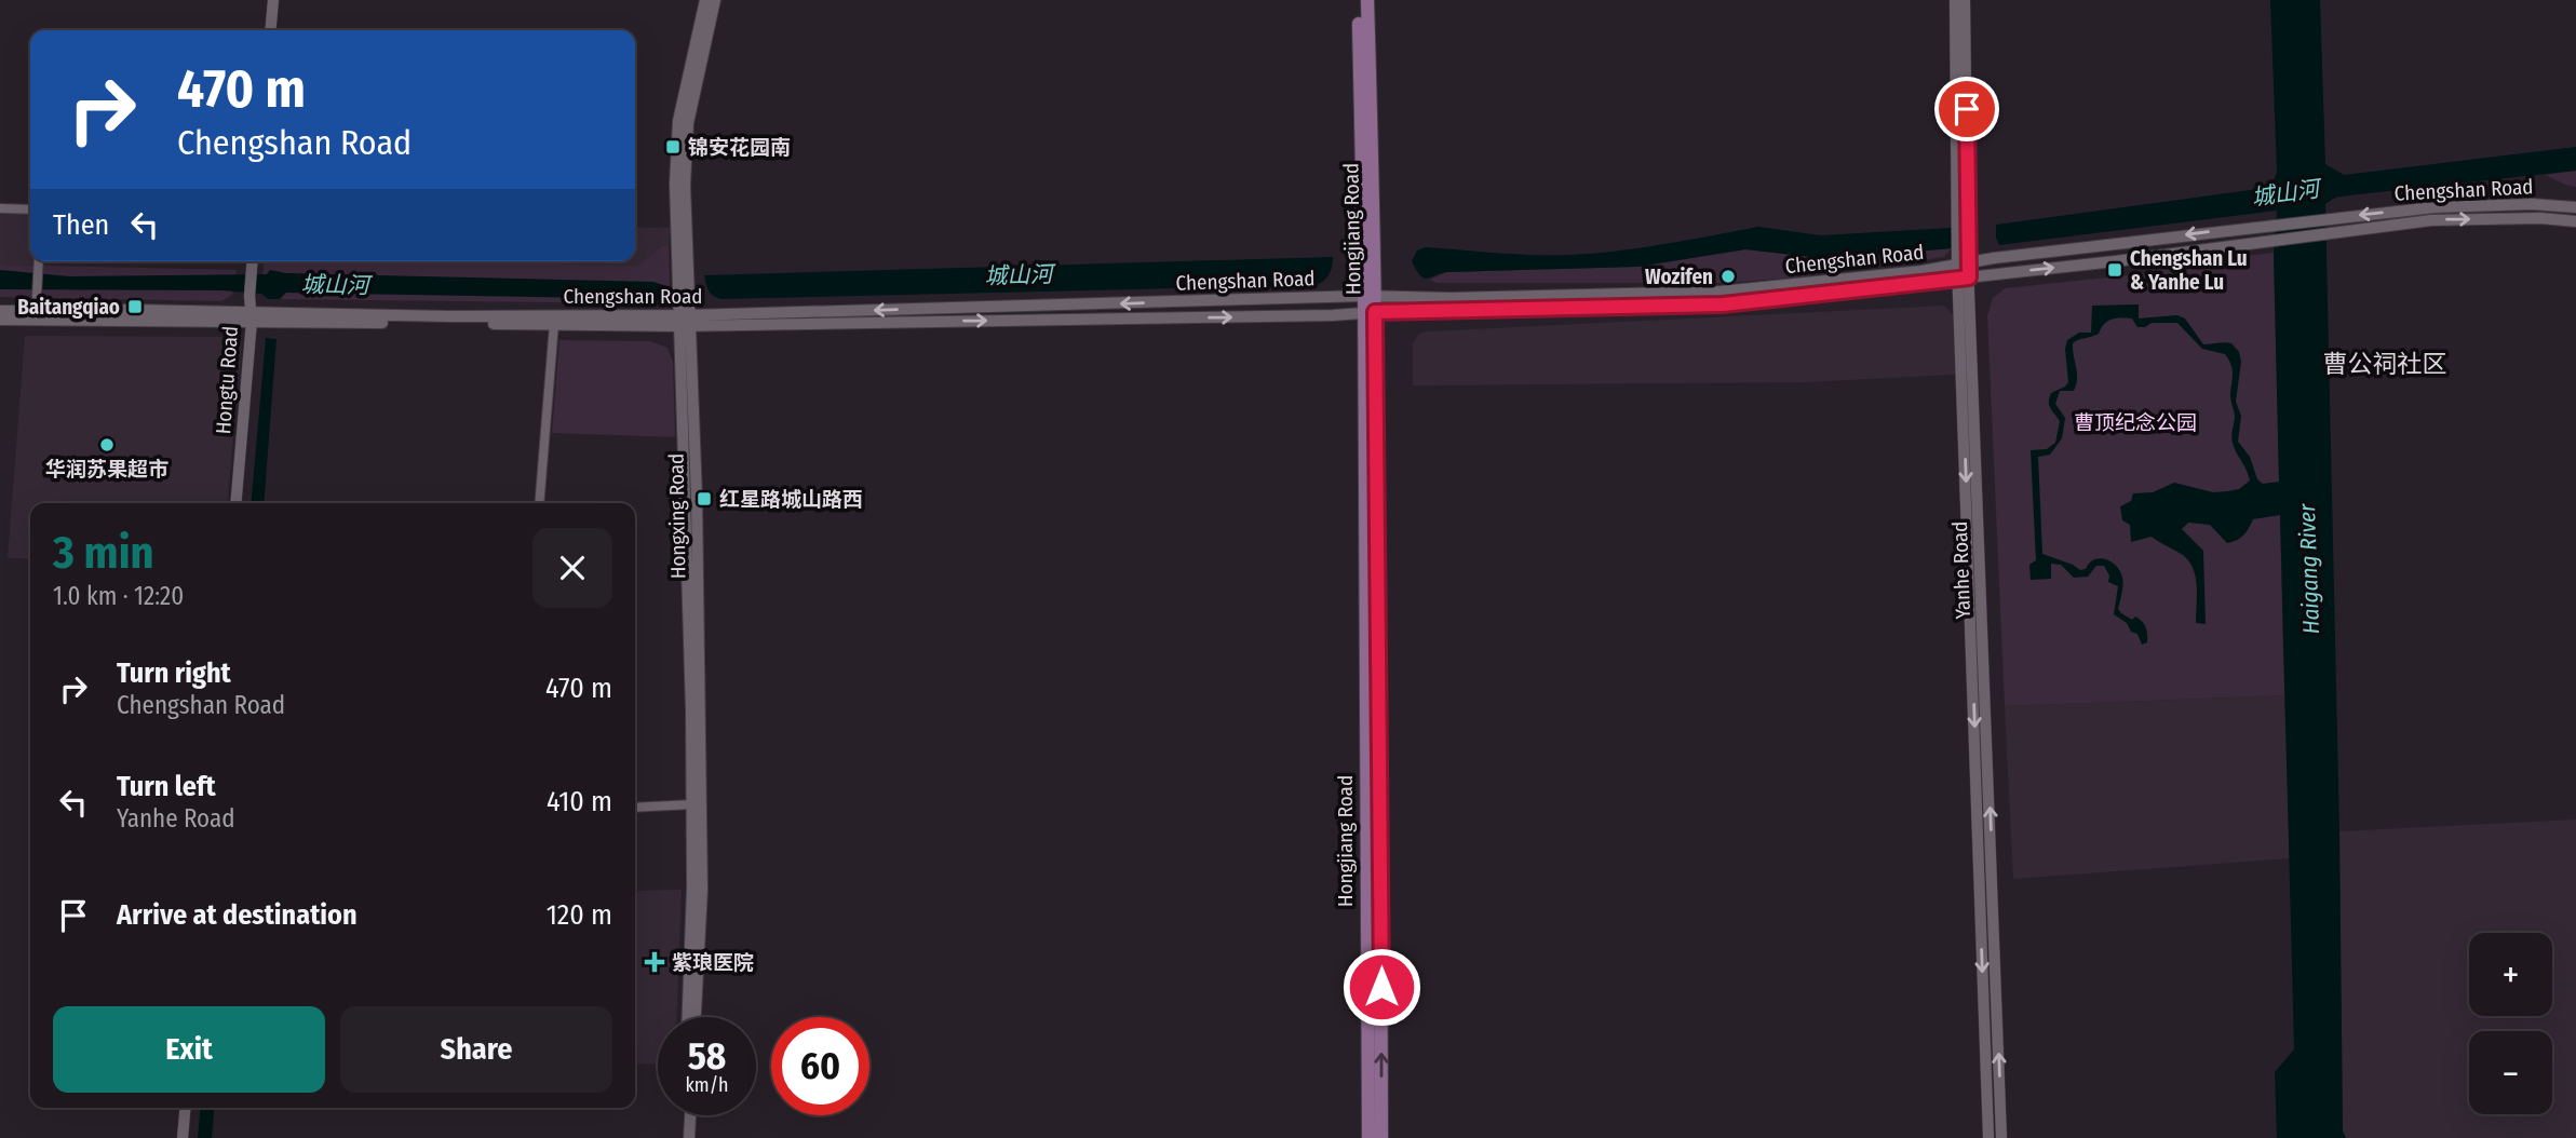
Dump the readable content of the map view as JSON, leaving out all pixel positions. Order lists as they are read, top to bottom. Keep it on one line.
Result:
{"streets":{"main road":["Chengshan Road","Hongjiang Road","Hongxing Road"],"street":["Hongtu Road","Yanhe Road"]},"crossings":[["Chengshan Road","Hongjiang Road"],["Chengshan Road","Hongtu Road"],["Chengshan Road","Hongxing Road"],["Chengshan Road","Yanhe Road"]],"districts":["曹公祠社区"],"water":["城山河","Haigang River"],"parks":["曹顶纪念公园"],"places":{"transit":["锦安花园南","Chengshan Lu & Yanhe Lu","Baitangqiao","红星路城山路西"],"other":["Wozifen","华润苏果超市"],"health":["紫琅医院"]},"page":{"turn":["470 m","Chengshan Road"],"then":"Then","heading":["3 min","1.0 km · 12:20"],"list":[{"name":"Turn right","note":"Chengshan Road","value":"470 m"},{"name":"Turn left","note":"Yanhe Road","value":"410 m"},{"name":"Arrive at destination","value":"120 m"}],"map_buttons":["+","−"],"buttons":["Exit","Share"],"speed":"58 km/h","limit":"60"}}
